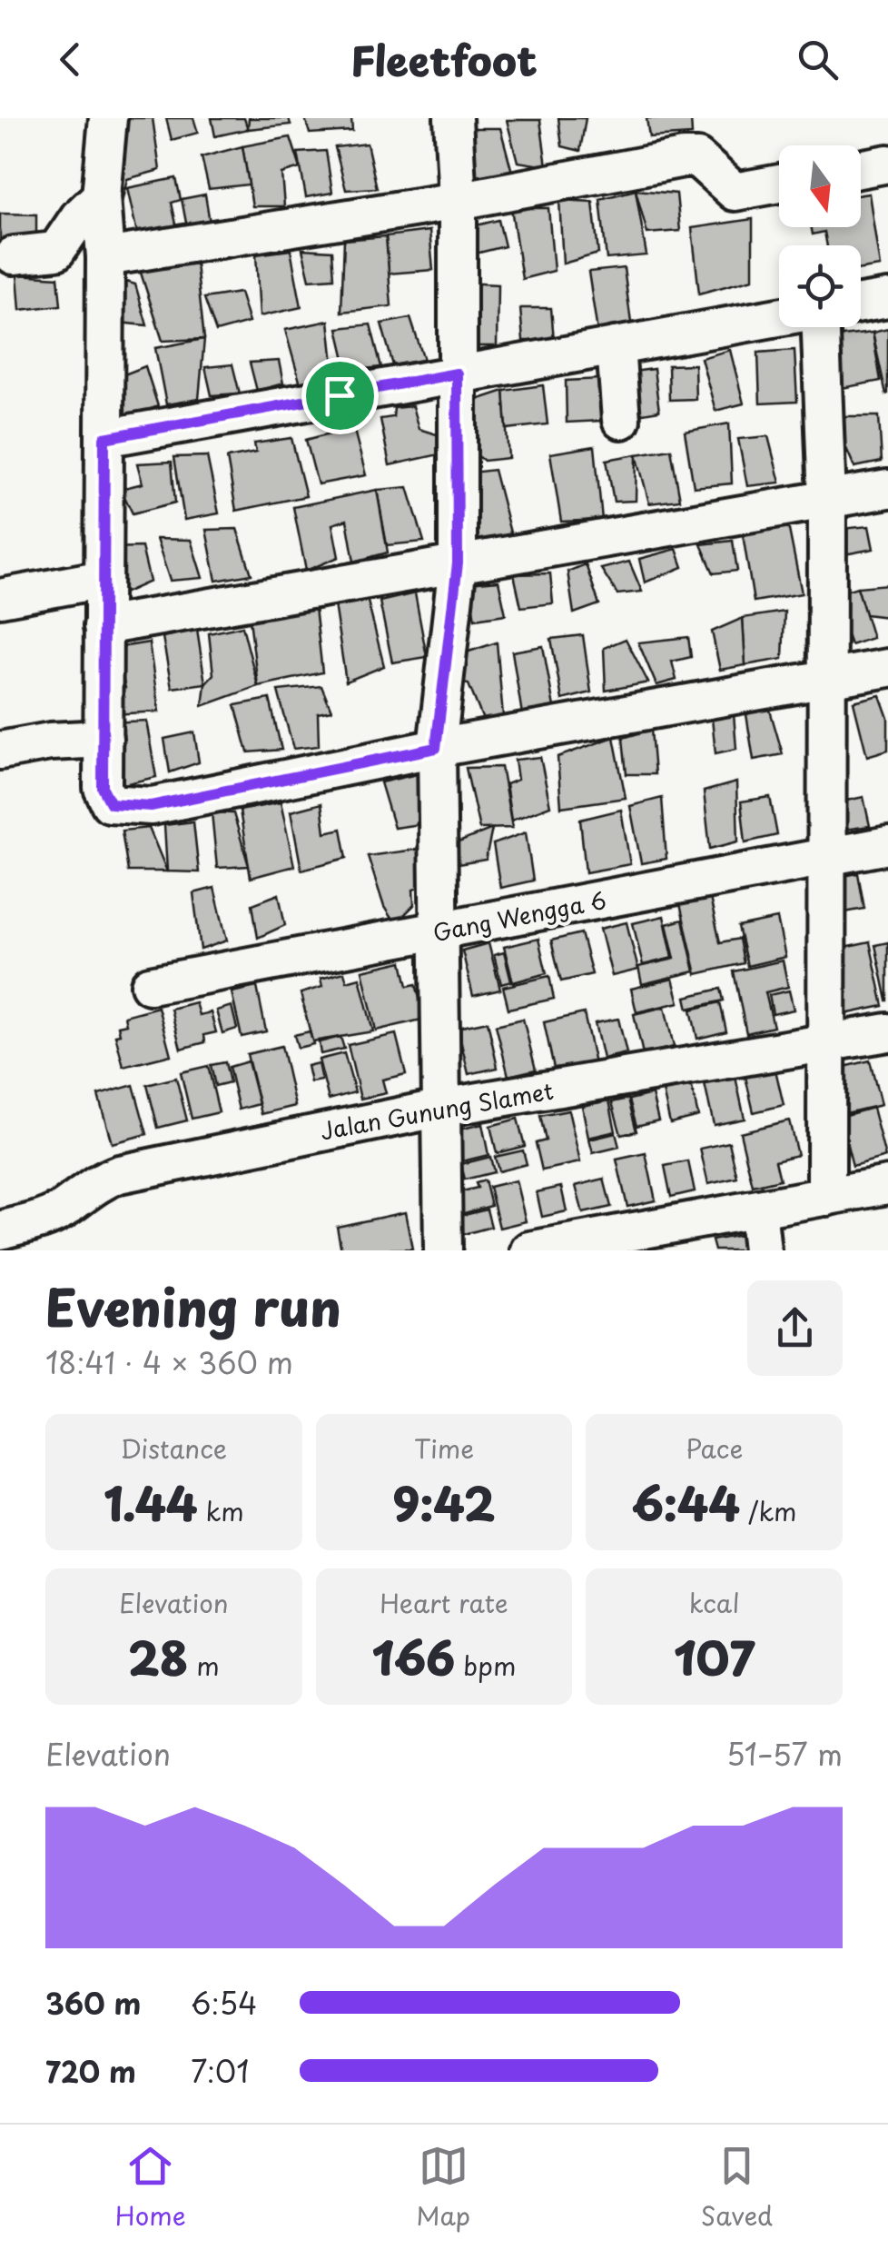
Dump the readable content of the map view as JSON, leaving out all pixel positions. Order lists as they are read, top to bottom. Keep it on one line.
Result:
{"streets":{"street":["Gang Wengga 6","Jalan Gunung Slamet"]},"north":"bottom","page":{"header":"Fleetfoot","heading":["Evening run","18:41 · 4 × 360 m"],"stats":[["Distance","1.44 km"],["Time","9:42"],["Pace","6:44 /km"],["Elevation","28 m"],["Heart rate","166 bpm"],["kcal","107"]],"chart":["Elevation","51–57 m"],"list":[{"name":"360 m","note":"6:54"},{"name":"720 m","note":"7:01"}],"tabs":["Home","Map","Saved"]}}
